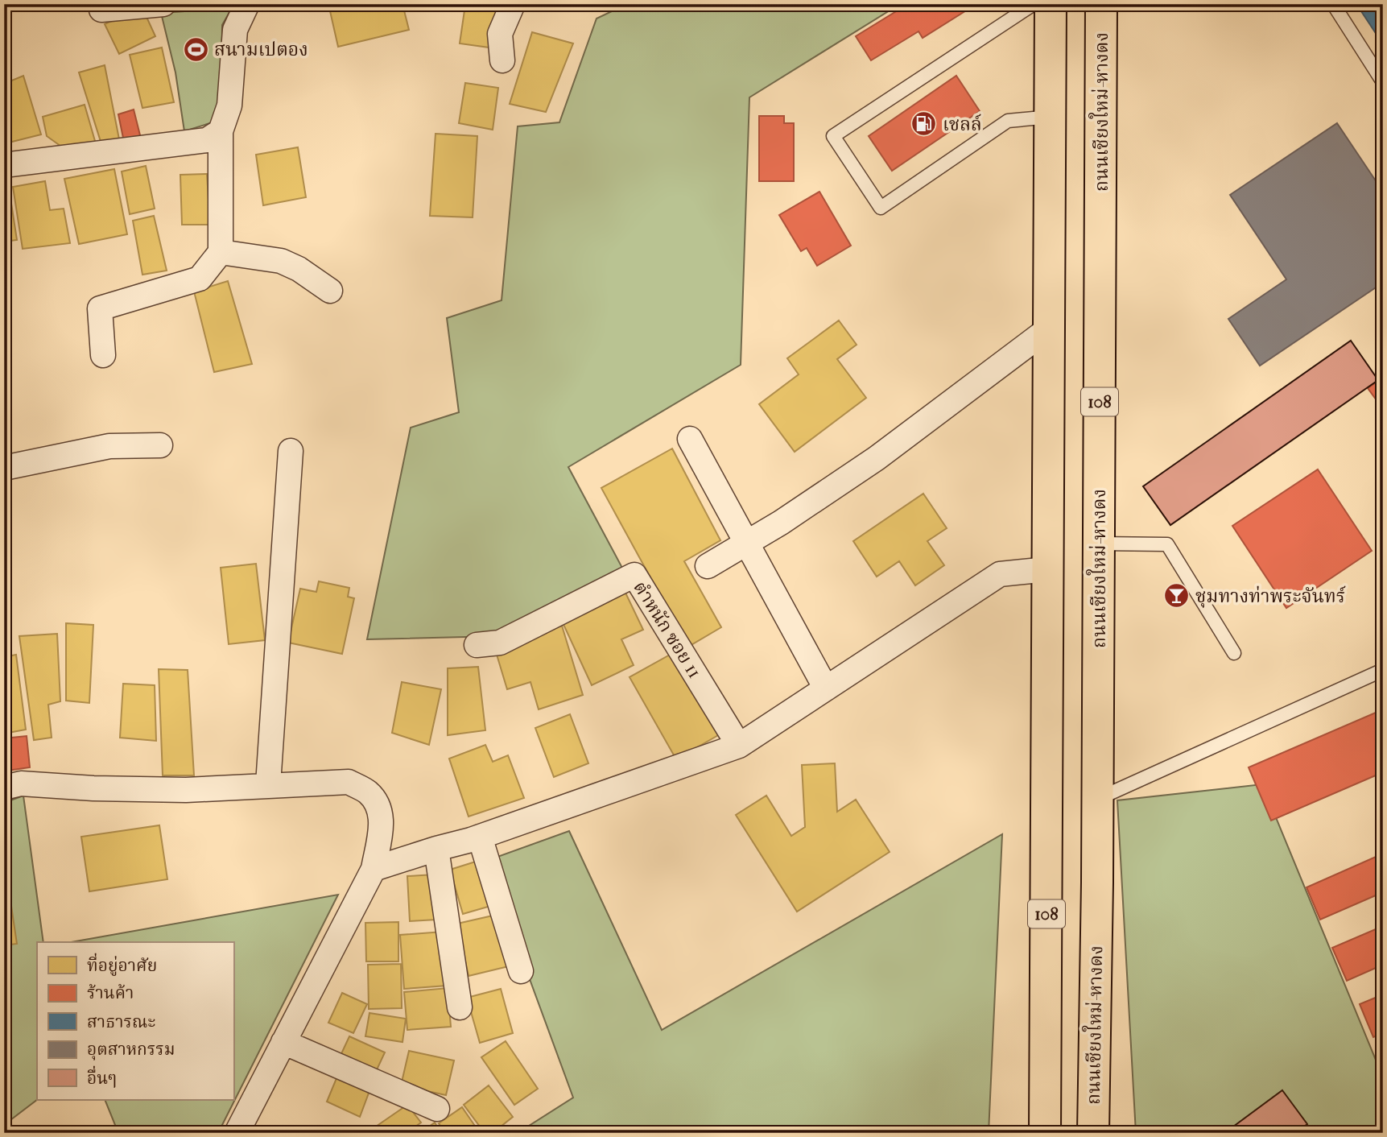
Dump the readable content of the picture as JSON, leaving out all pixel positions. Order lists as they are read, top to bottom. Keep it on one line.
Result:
{"streets":{"main road":["ถนนเชียงใหม่-หางดง","108"],"street":["ตำหนัก ซอย 11"]},"places":{"sports":["สนามเปตอง"],"fuel station":["เชลล์"],"bar":["ชุมทางท่าพระจันทร์"]},"legend":["ที่อยู่อาศัย","ร้านค้า","สาธารณะ","อุตสาหกรรม","อื่นๆ"]}
